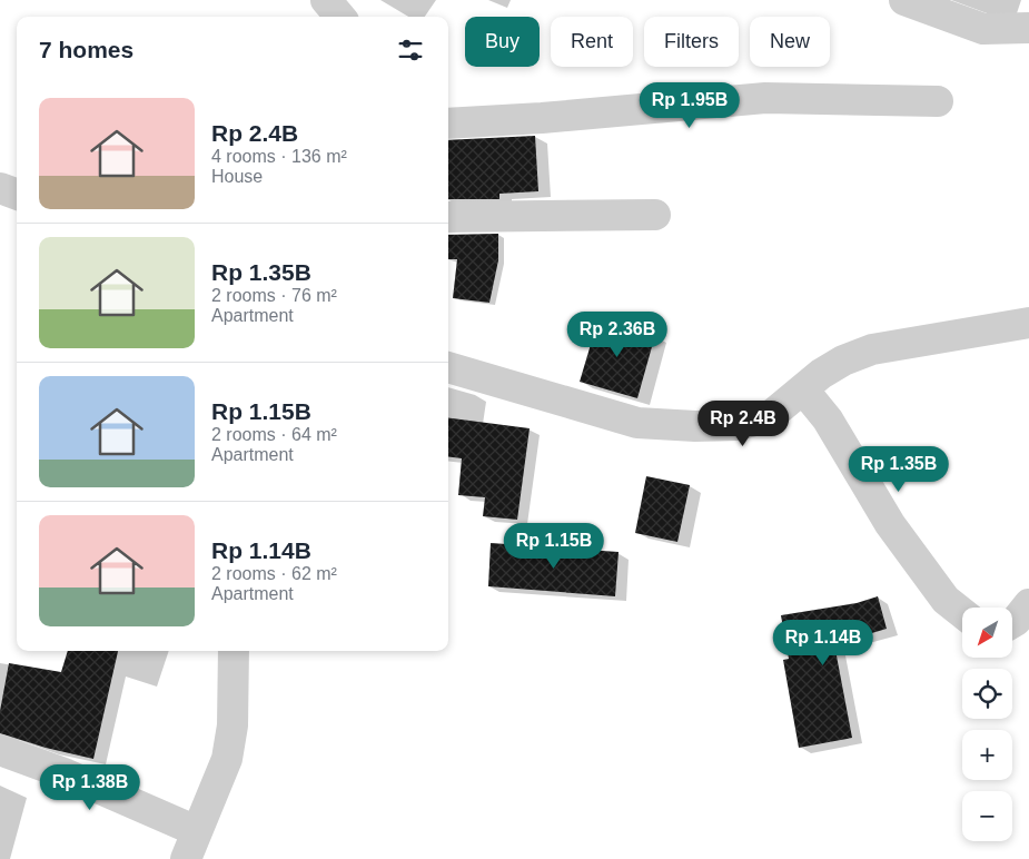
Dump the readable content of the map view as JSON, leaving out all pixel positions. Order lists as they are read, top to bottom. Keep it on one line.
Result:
{"north":"bottom left","page":{"chip":["Buy","Rent","Filters","New"],"heading":"7 homes","price":["Rp 1.95B","Rp 2.36B","Rp 2.4B","Rp 1.35B","Rp 1.15B","Rp 1.14B","Rp 1.38B"],"list":[{"name":"Rp 2.4B","note":"4 rooms · 136 m² · House"},{"name":"Rp 1.35B","note":"2 rooms · 76 m² · Apartment"},{"name":"Rp 1.15B","note":"2 rooms · 64 m² · Apartment"},{"name":"Rp 1.14B","note":"2 rooms · 62 m² · Apartment"}],"map_buttons":["+","−"]}}
